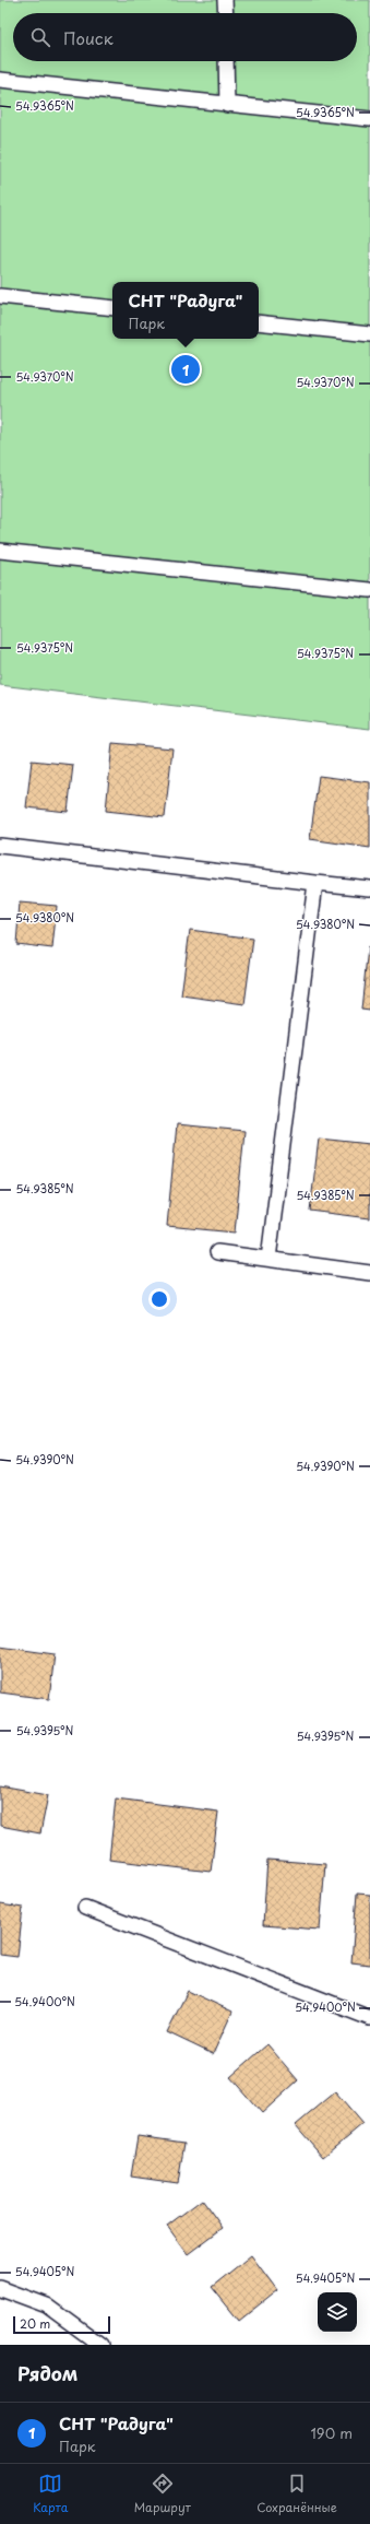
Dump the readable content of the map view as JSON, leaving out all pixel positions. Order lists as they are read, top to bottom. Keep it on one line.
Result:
{"scale_bar":"20 m","page":{"search":"Поиск","popup":["СНТ \"Радуга\"","Парк"],"pins":"1","scale":"20 m","heading":"Рядом","list":[{"mark":"1","name":"СНТ \"Радуга\"","note":"Парк","value":"190 m"}],"nav":["Карта","Маршрут","Сохранённые"]},"coordinates":["54.9365°N","54.9370°N","54.9375°N","54.9380°N","54.9385°N","54.9390°N","54.9395°N","54.9400°N","54.9405°N"]}
